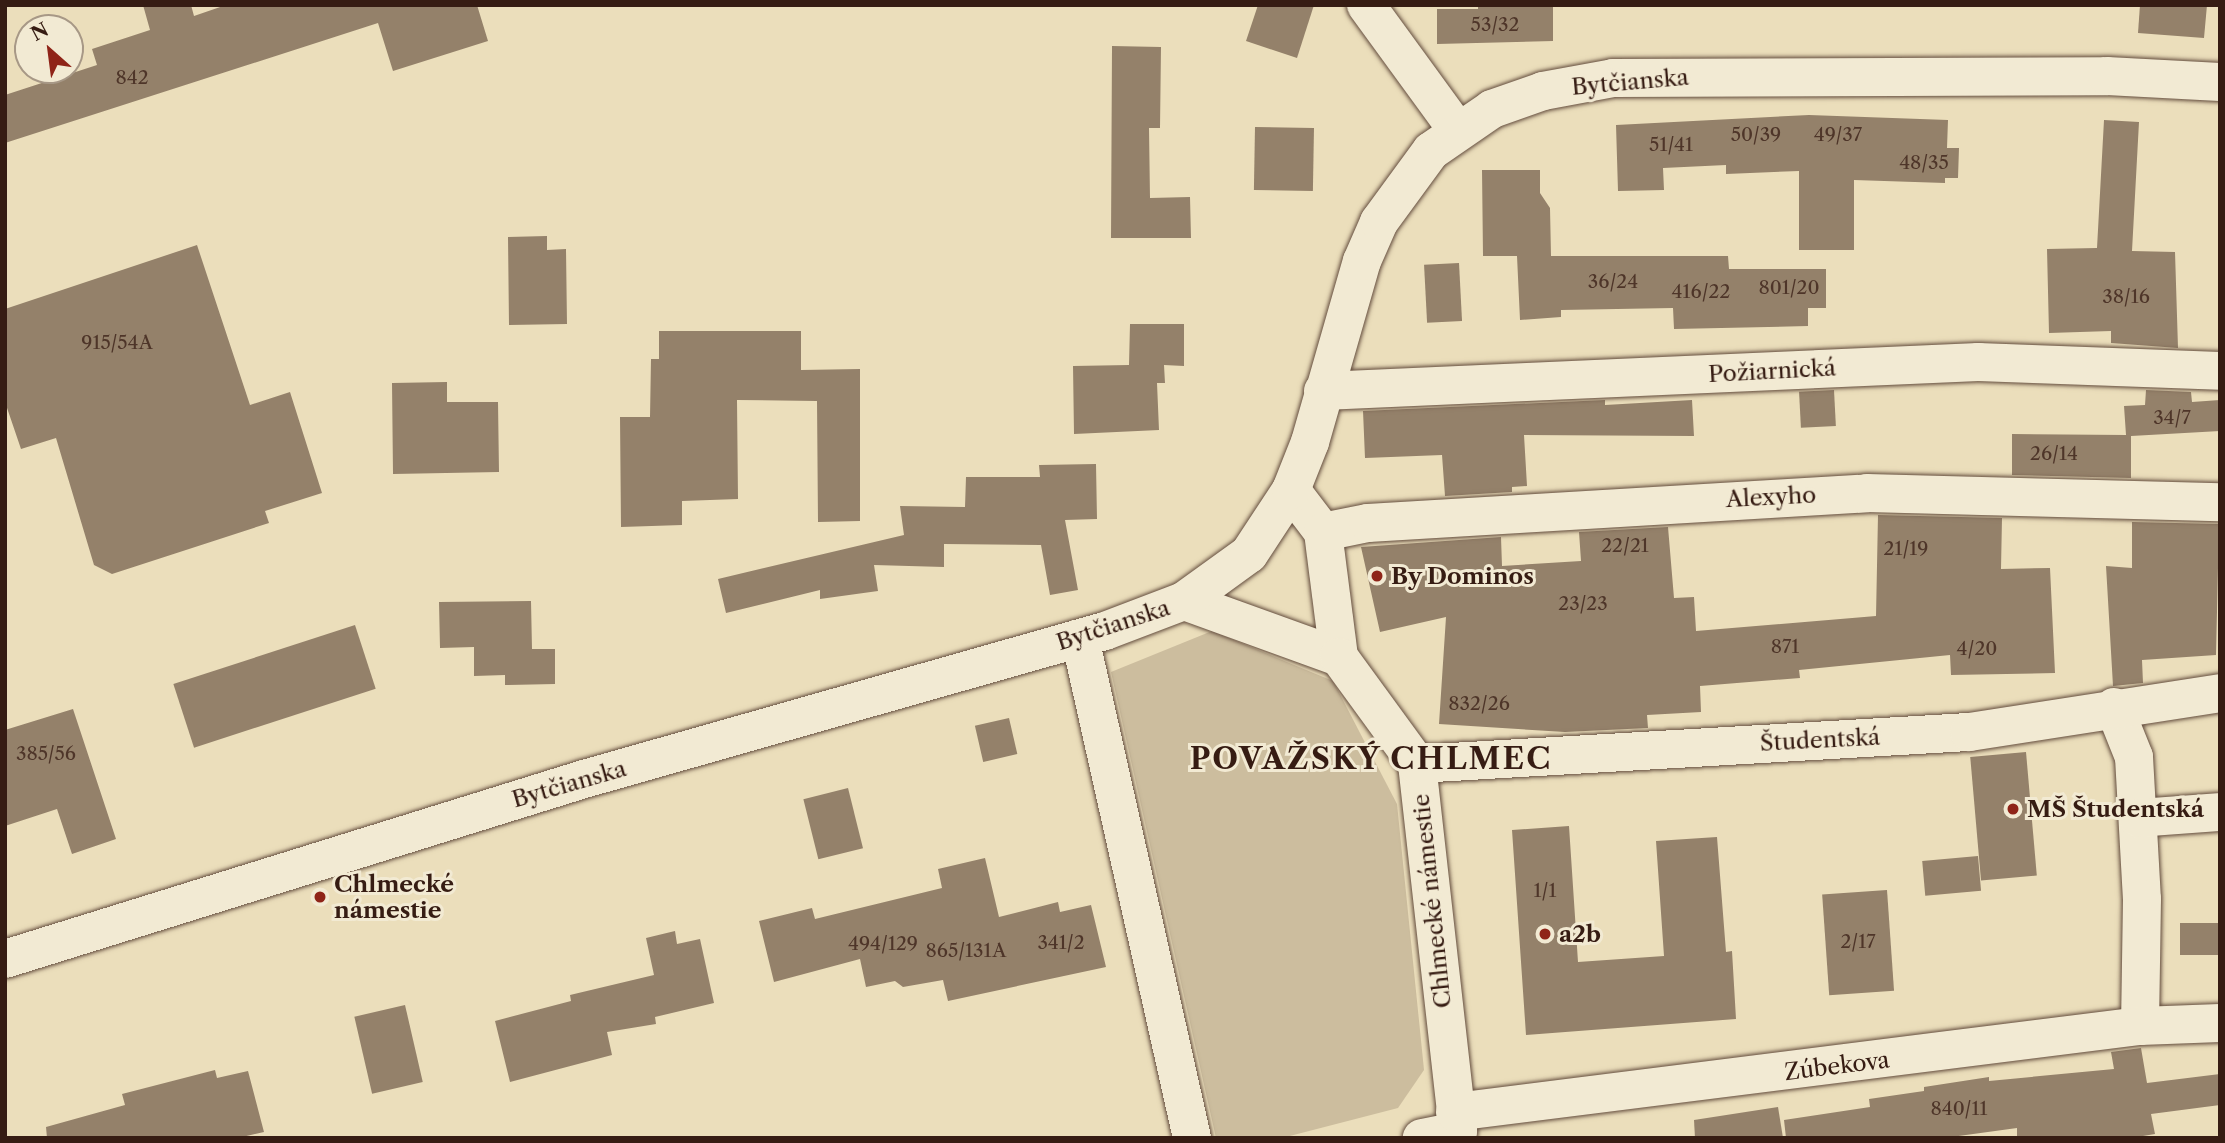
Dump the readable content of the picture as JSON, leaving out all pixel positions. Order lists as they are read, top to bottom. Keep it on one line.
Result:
{"streets":{"street":["Bytčianska","Požiarnická","Alexyho","Študentská","Chlmecké námestie","Zúbekova"]},"crossings":[["Bytčianska","Požiarnická"],["Študentská","Chlmecké námestie"],["Chlmecké námestie","Zúbekova"]],"districts":["POVAŽSKÝ CHLMEC"],"places":["By Dominos","MŠ Študentská","Chlmecké námestie","a2b"],"house_numbers":["53/32","842","50/39","49/37","51/41","48/35","36/24","801/20","416/22","38/16","915/54A","34/7","26/14","22/21","21/19","23/23","871","4/20","832/26","385/56","1/1","2/17","341/2","494/129","865/131A","840/11"],"north":"top left"}
